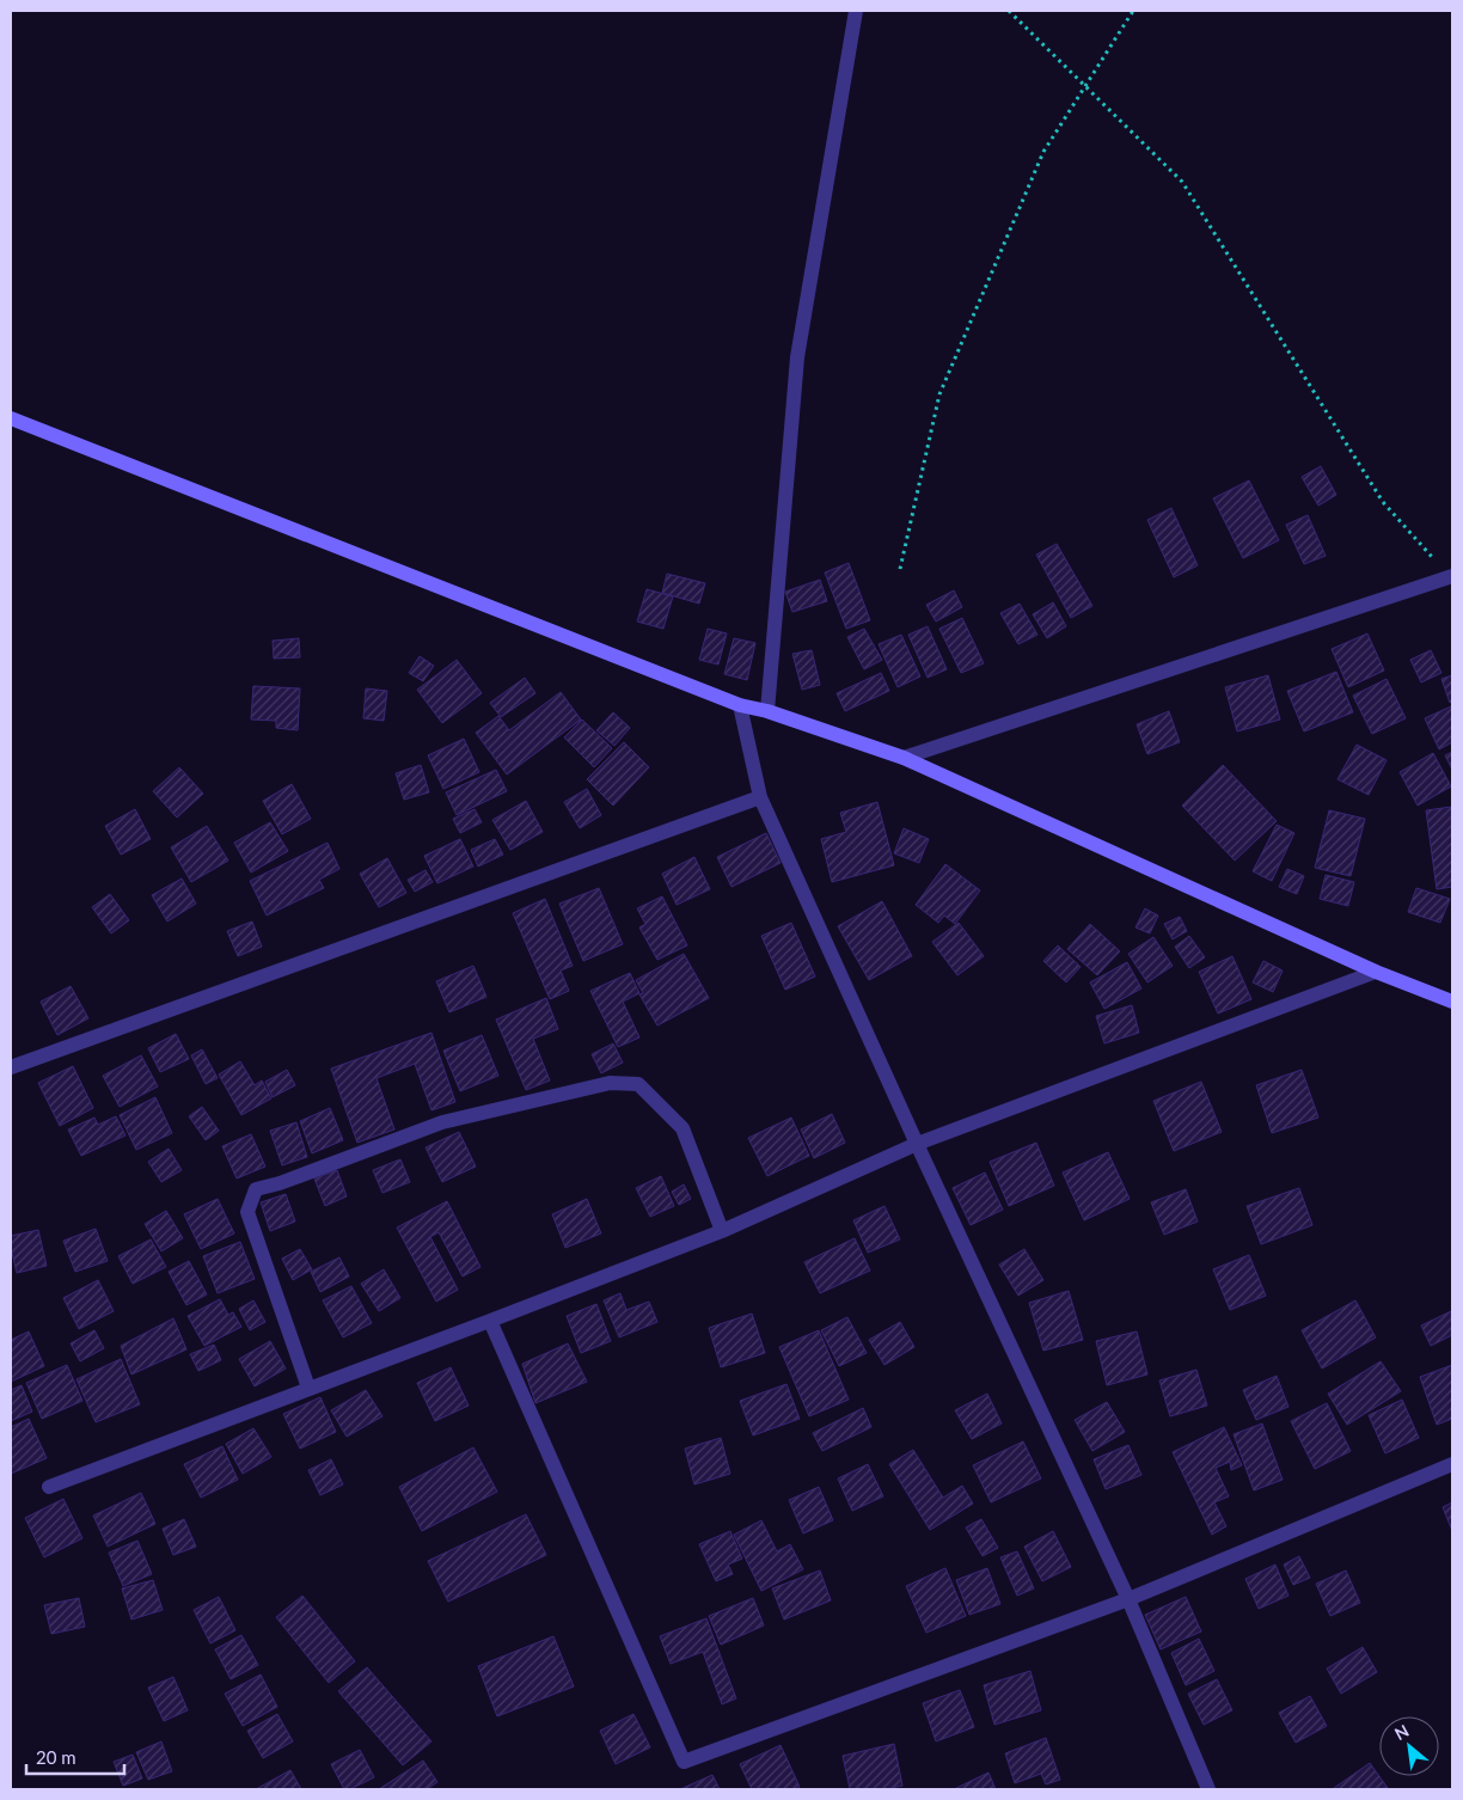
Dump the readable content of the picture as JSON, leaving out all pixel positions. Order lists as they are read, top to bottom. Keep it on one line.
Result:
{"scale_bar":"20 m","north":"top left"}
